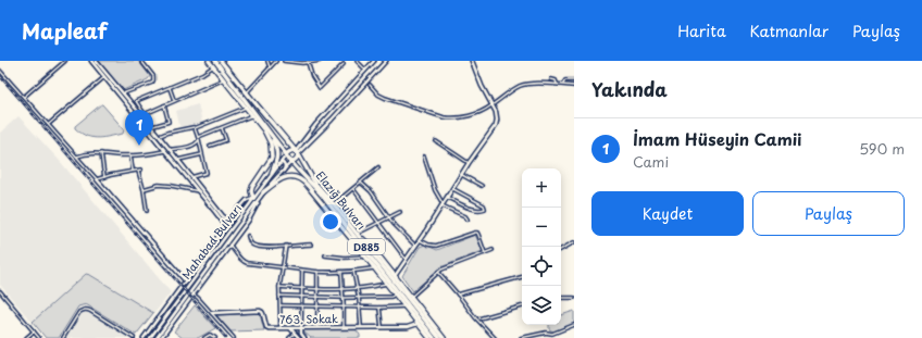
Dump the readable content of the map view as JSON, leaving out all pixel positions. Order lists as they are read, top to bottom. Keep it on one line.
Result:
{"streets":{"highway":["Elazığ Bulvarı","D885"],"main road":["Mahabad Bulvarı","763. Sokak"]},"crossings":[["Elazığ Bulvarı","Mahabad Bulvarı"]],"page":{"header":"Mapleaf","nav":["Harita","Katmanlar","Paylaş"],"heading":"Yakında","pins":"1","list":[{"mark":"1","name":"İmam Hüseyin Camii","note":"Cami","value":"590 m"}],"map_buttons":["+","−"],"buttons":["Kaydet","Paylaş"]}}
